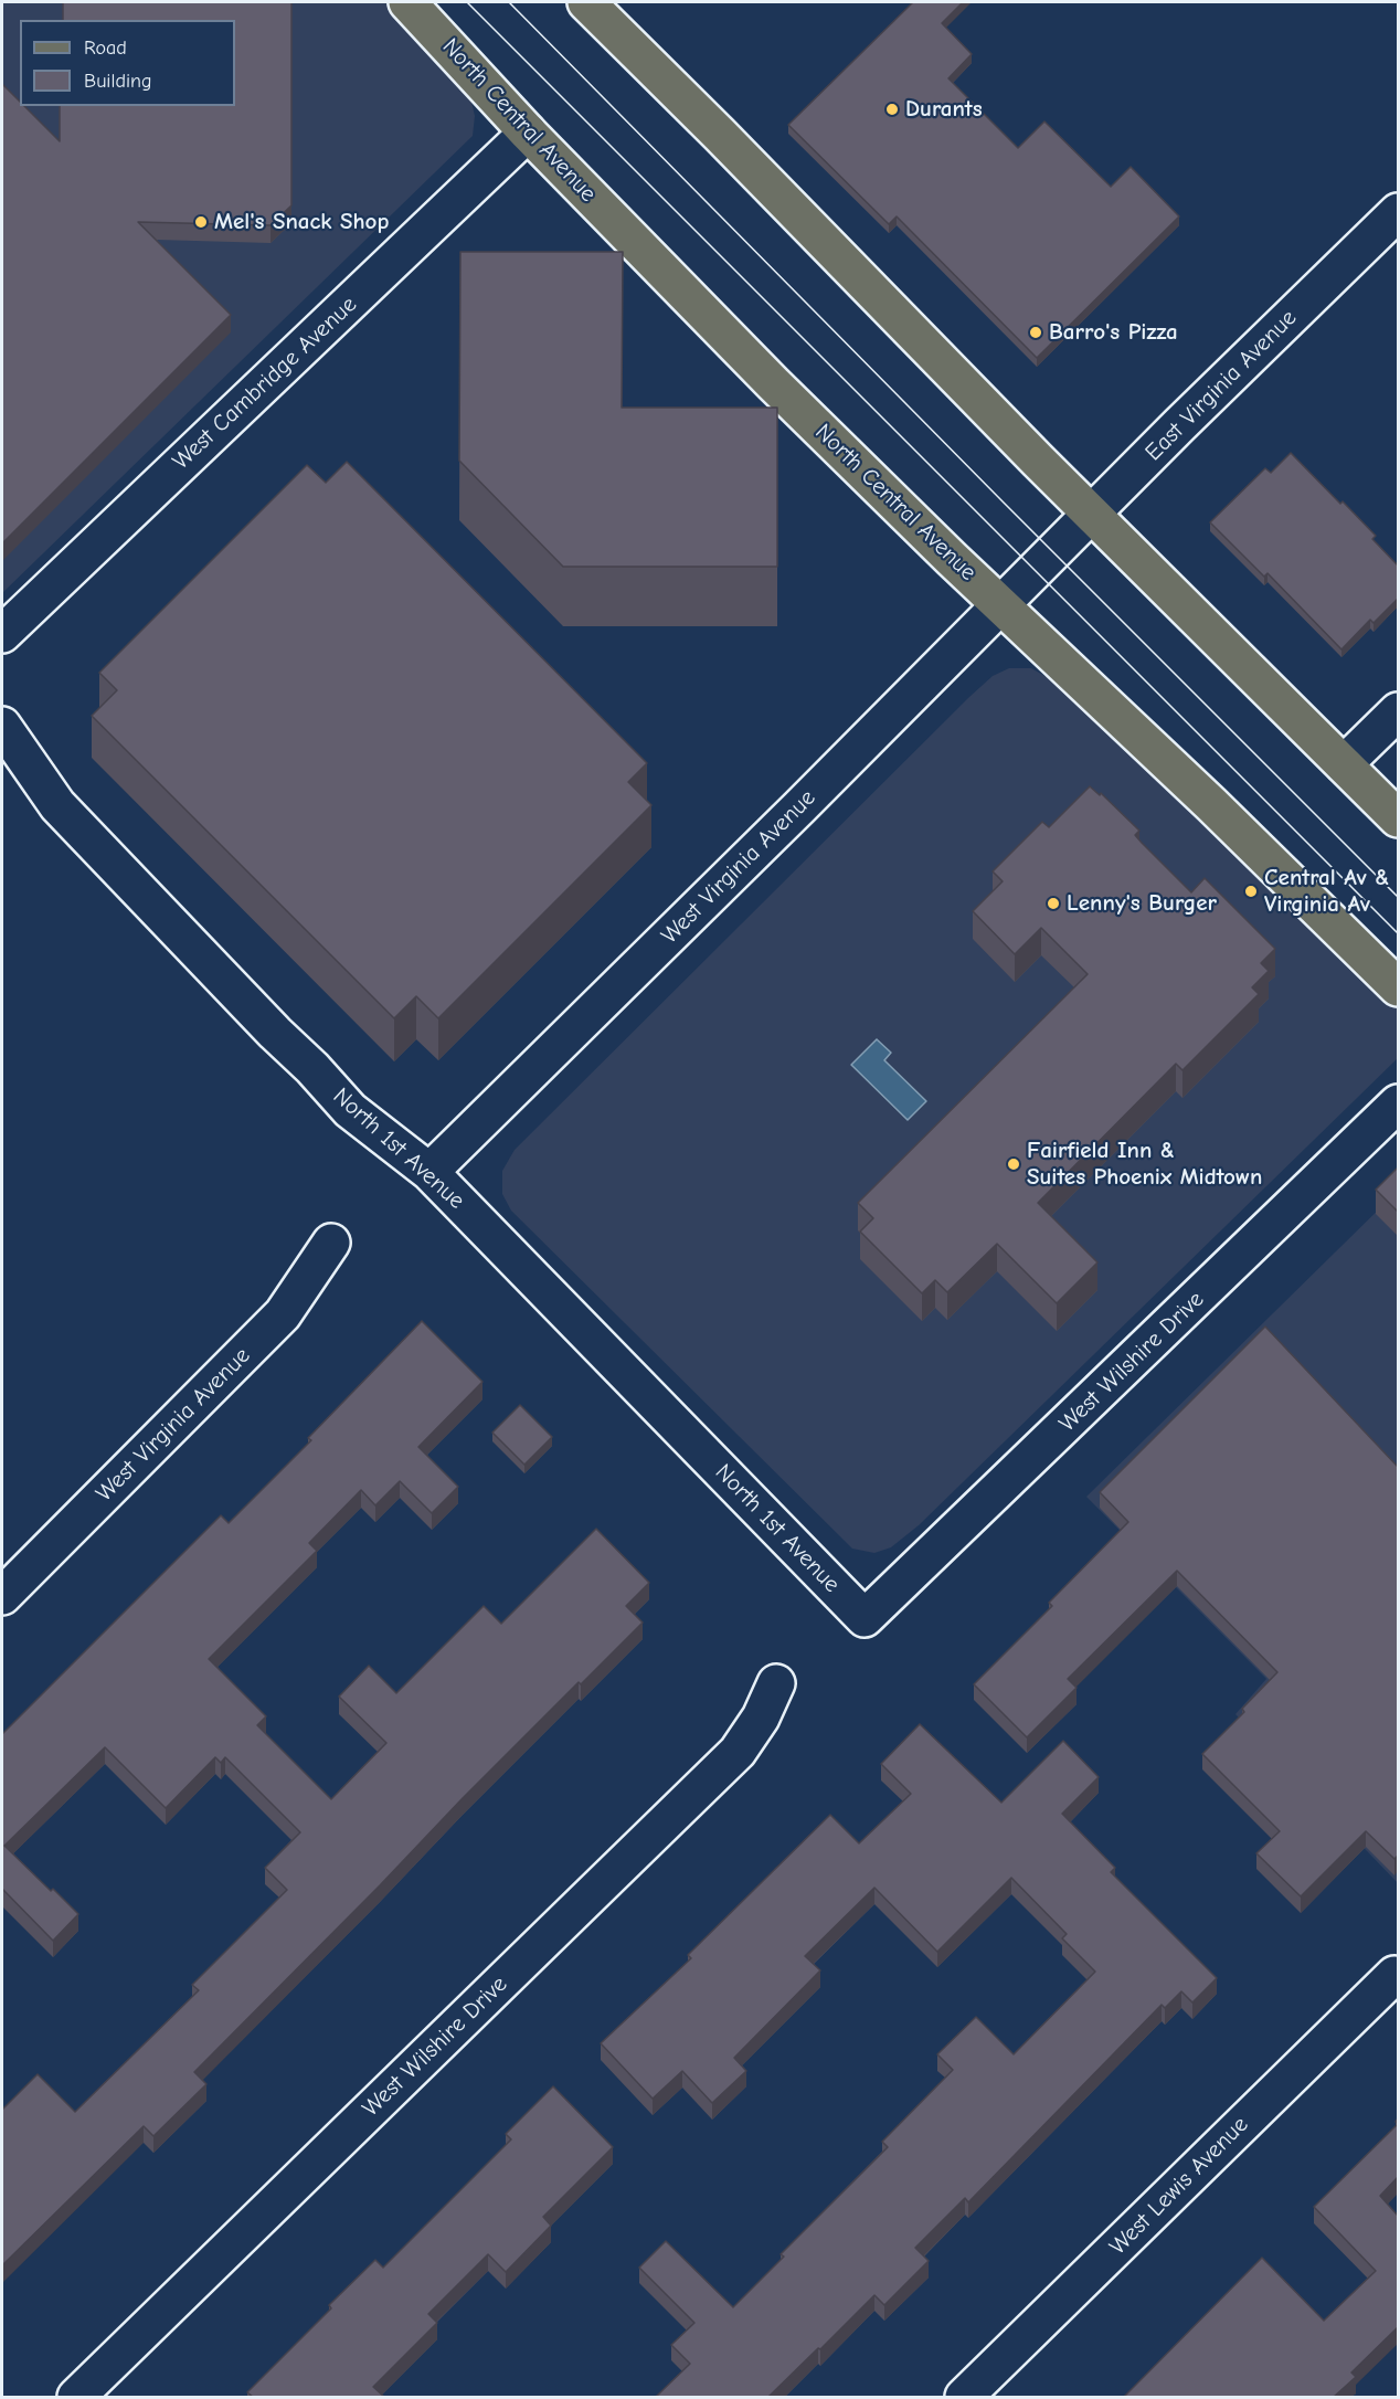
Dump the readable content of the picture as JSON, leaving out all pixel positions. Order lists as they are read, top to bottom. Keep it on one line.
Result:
{"streets":{"main road":["North Central Avenue"],"street":["West Cambridge Avenue","East Virginia Avenue","West Virginia Avenue","North 1st Avenue","West Wilshire Drive","West Lewis Avenue"]},"crossings":[["North Central Avenue","West Cambridge Avenue"],["North Central Avenue","West Virginia Avenue"],["East Virginia Avenue","West Virginia Avenue"],["West Virginia Avenue","North 1st Avenue"],["North 1st Avenue","West Wilshire Drive"]],"places":["Durants","Mel's Snack Shop","Barro's Pizza","Central Av & Virginia Av","Lenny's Burger","Fairfield Inn & Suites Phoenix Midtown"],"legend":["Road","Building"]}
